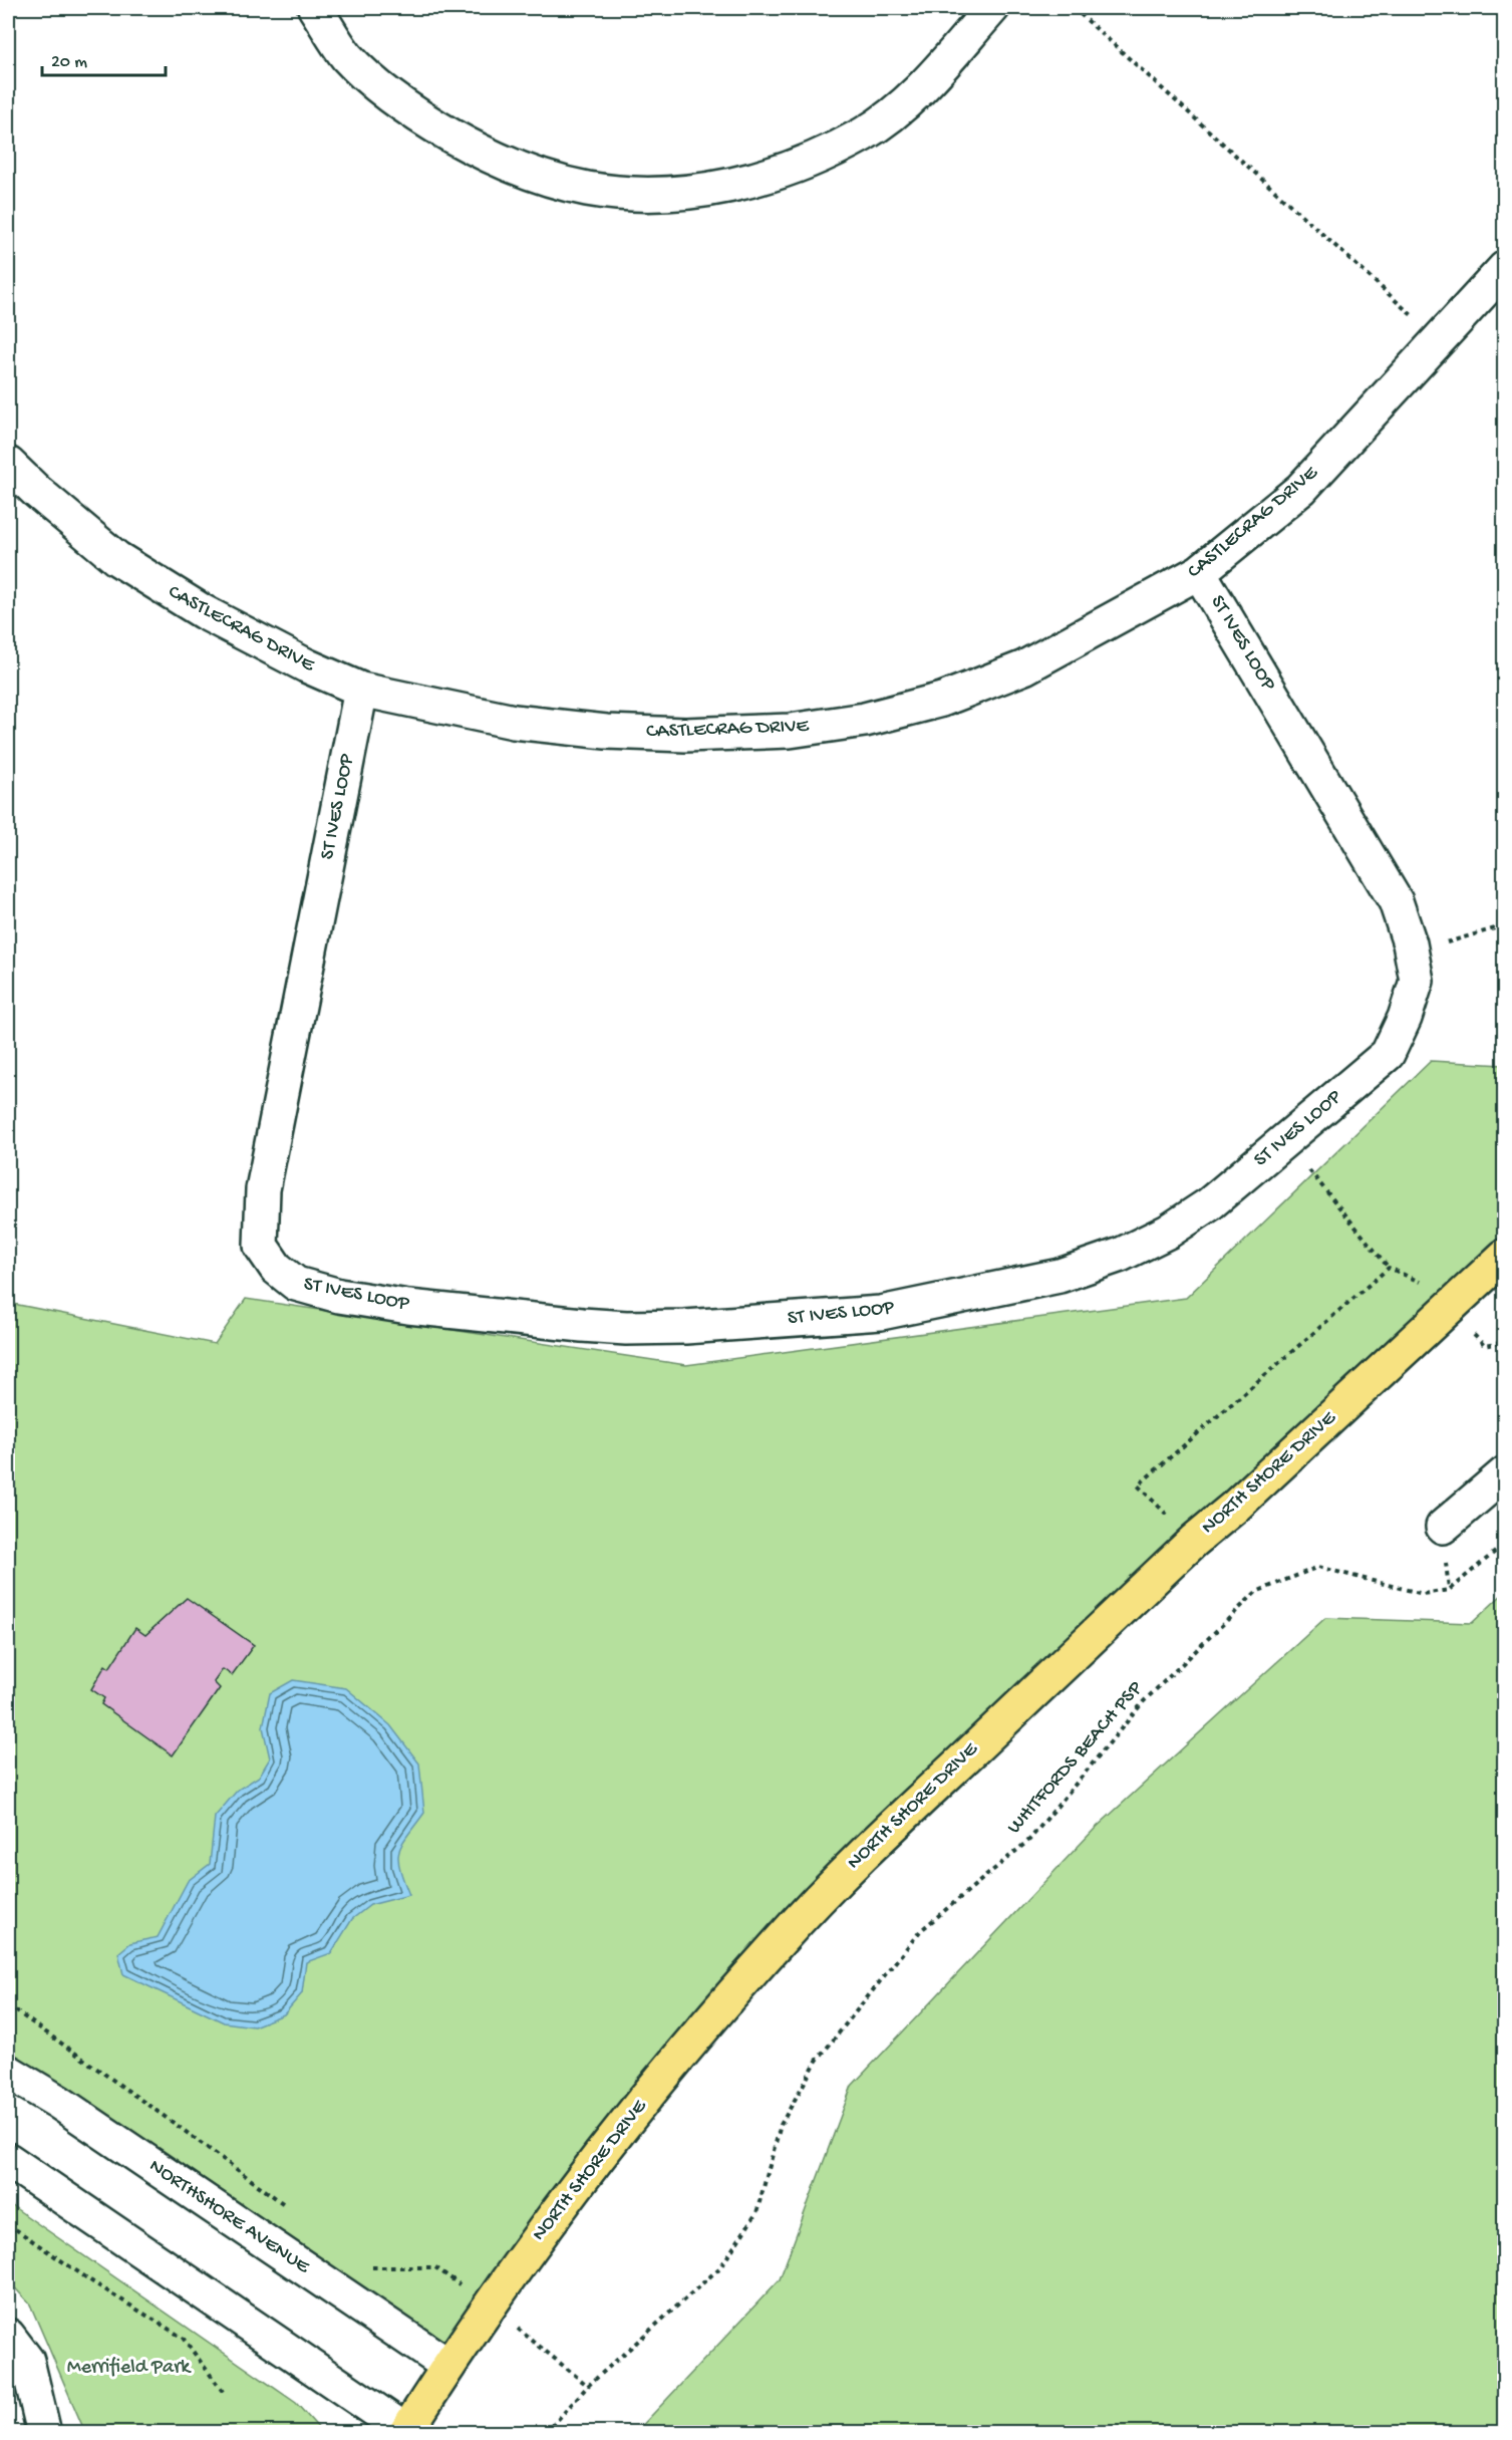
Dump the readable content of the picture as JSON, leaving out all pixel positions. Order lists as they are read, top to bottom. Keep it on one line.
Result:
{"streets":{"main road":["NORTH SHORE DRIVE"],"street":["CASTLECRAG DRIVE","ST IVES LOOP","NORTHSHORE AVENUE"],"path":["WHITFORDS BEACH PSP"]},"crossings":[["CASTLECRAG DRIVE","ST IVES LOOP"],["NORTH SHORE DRIVE","NORTHSHORE AVENUE"]],"parks":["Merrifield Park"],"scale_bar":"20 m"}
